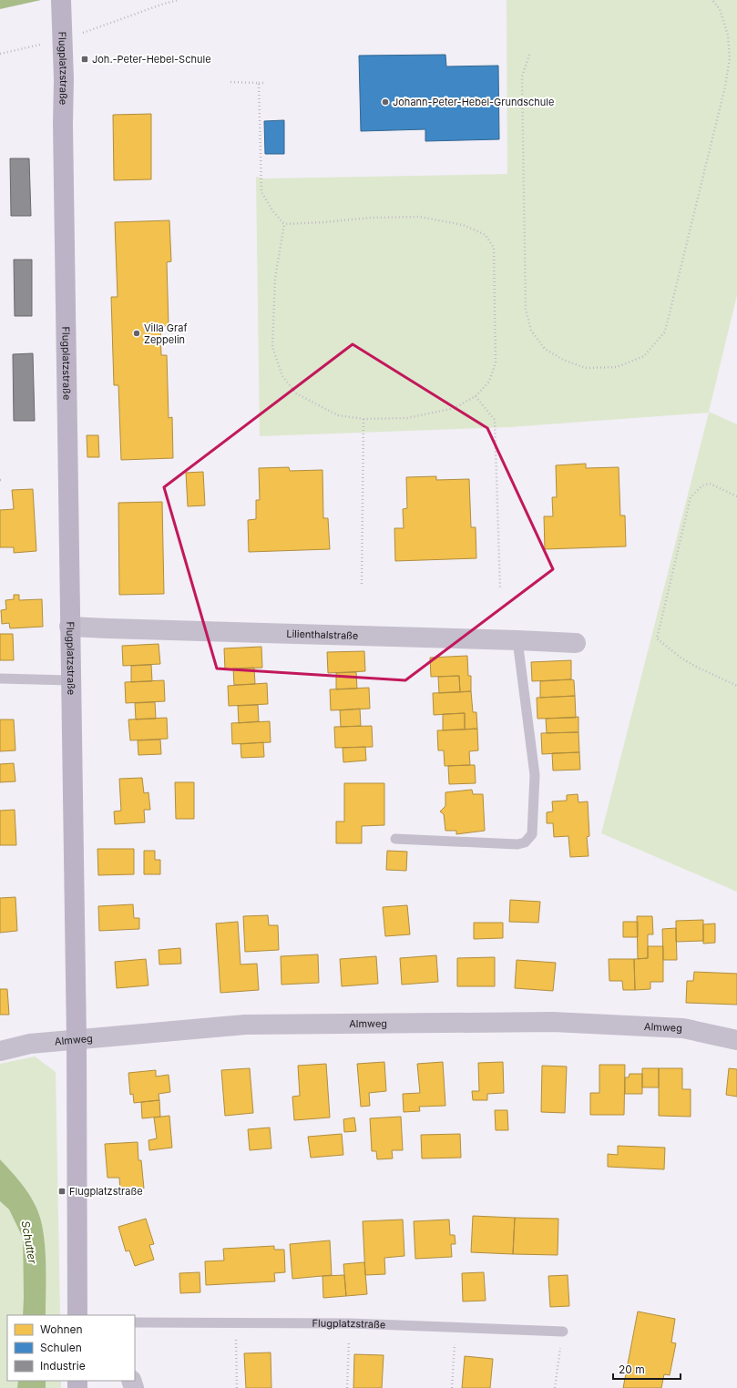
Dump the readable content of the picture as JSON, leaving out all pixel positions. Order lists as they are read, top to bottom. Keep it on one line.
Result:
{"streets":{"street":["Flugplatzstraße","Lilienthalstraße","Almweg"]},"crossings":[["Flugplatzstraße","Lilienthalstraße"],["Flugplatzstraße","Almweg"]],"water":["Schutter"],"places":{"transit":["Joh.-Peter-Hebel-Schule","Flugplatzstraße"],"other":["Johann-Peter-Hebel-Grundschule","Villa Graf Zeppelin"]},"legend":["Wohnen","Schulen","Industrie"],"scale_bar":"20 m"}
